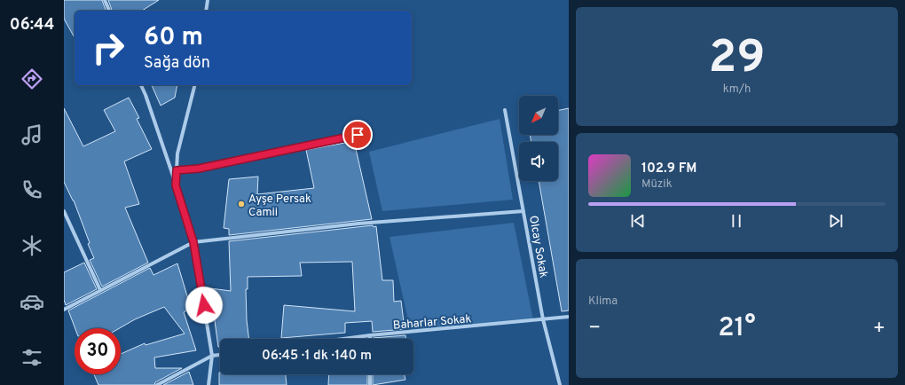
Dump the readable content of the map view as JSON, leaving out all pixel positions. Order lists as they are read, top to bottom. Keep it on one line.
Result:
{"streets":{"street":["Olcay Sokak","Baharlar Sokak"]},"crossings":[["Olcay Sokak","Baharlar Sokak"]],"places":["Ayşe Persak Camii"],"north":"bottom left","page":{"tabs":"06:44","tile":[["29","km/h"],"Klima"],"turn":["60 m","Sağa dön"],"song":["102.9 FM","Müzik"],"heat":["−","21°","+"],"limit":"30","trip":"06:45 · 1 dk · 140 m"}}
